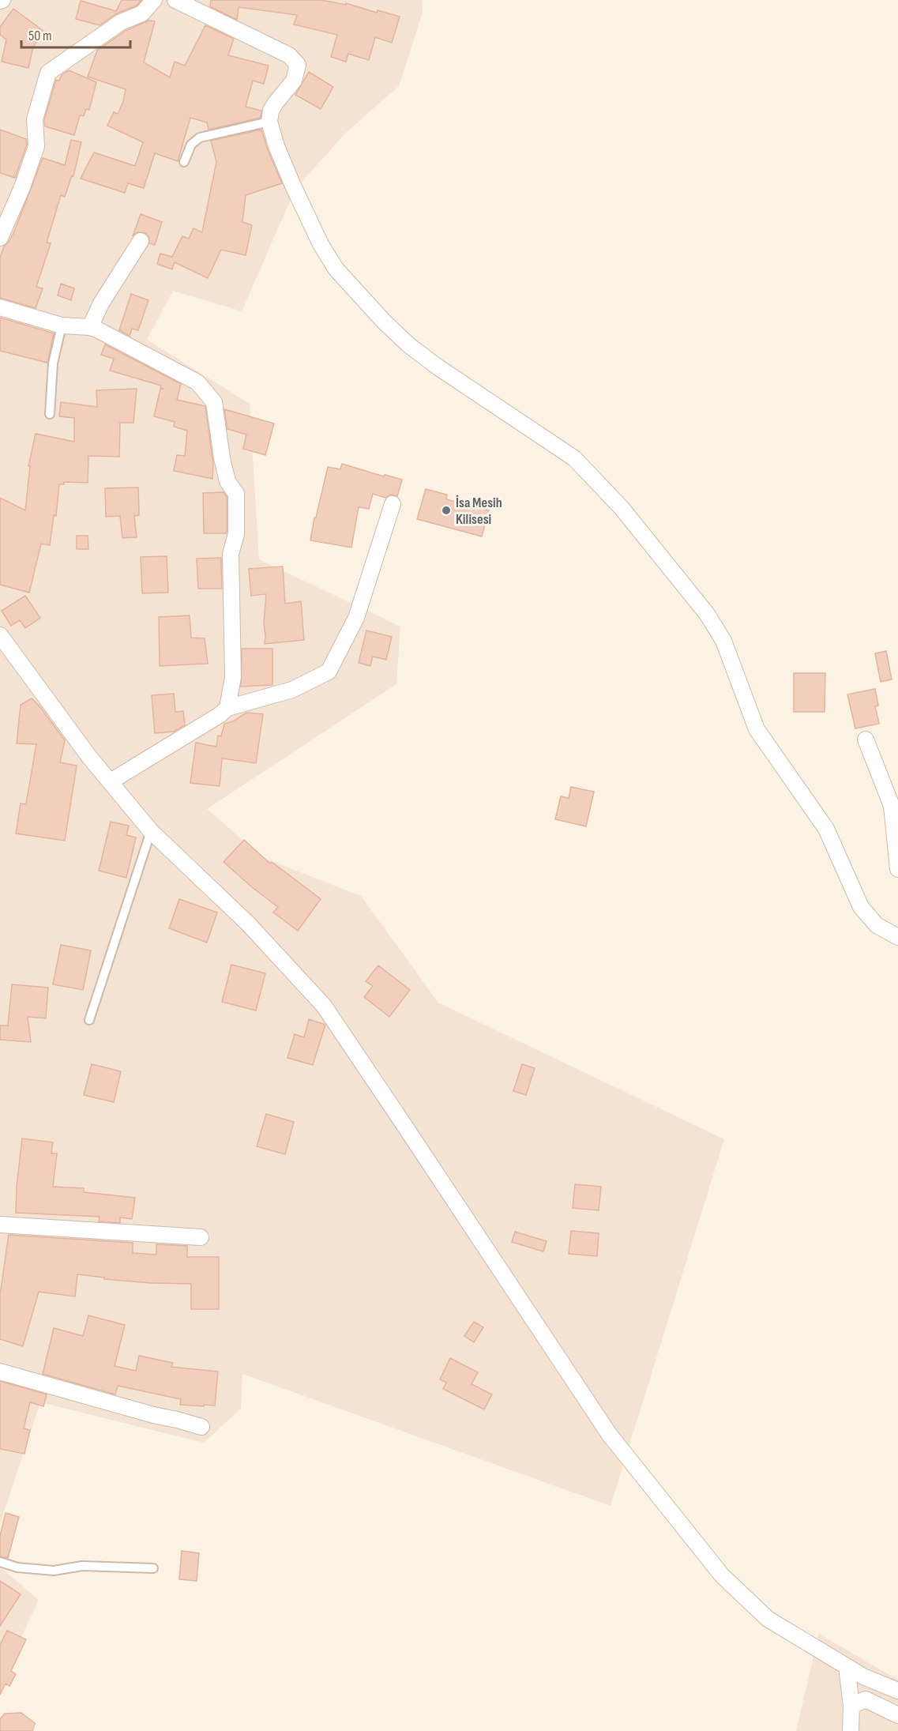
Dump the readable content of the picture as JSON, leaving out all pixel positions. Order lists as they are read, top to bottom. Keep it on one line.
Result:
{"places":["İsa Mesih Kilisesi"],"scale_bar":"50 m"}
